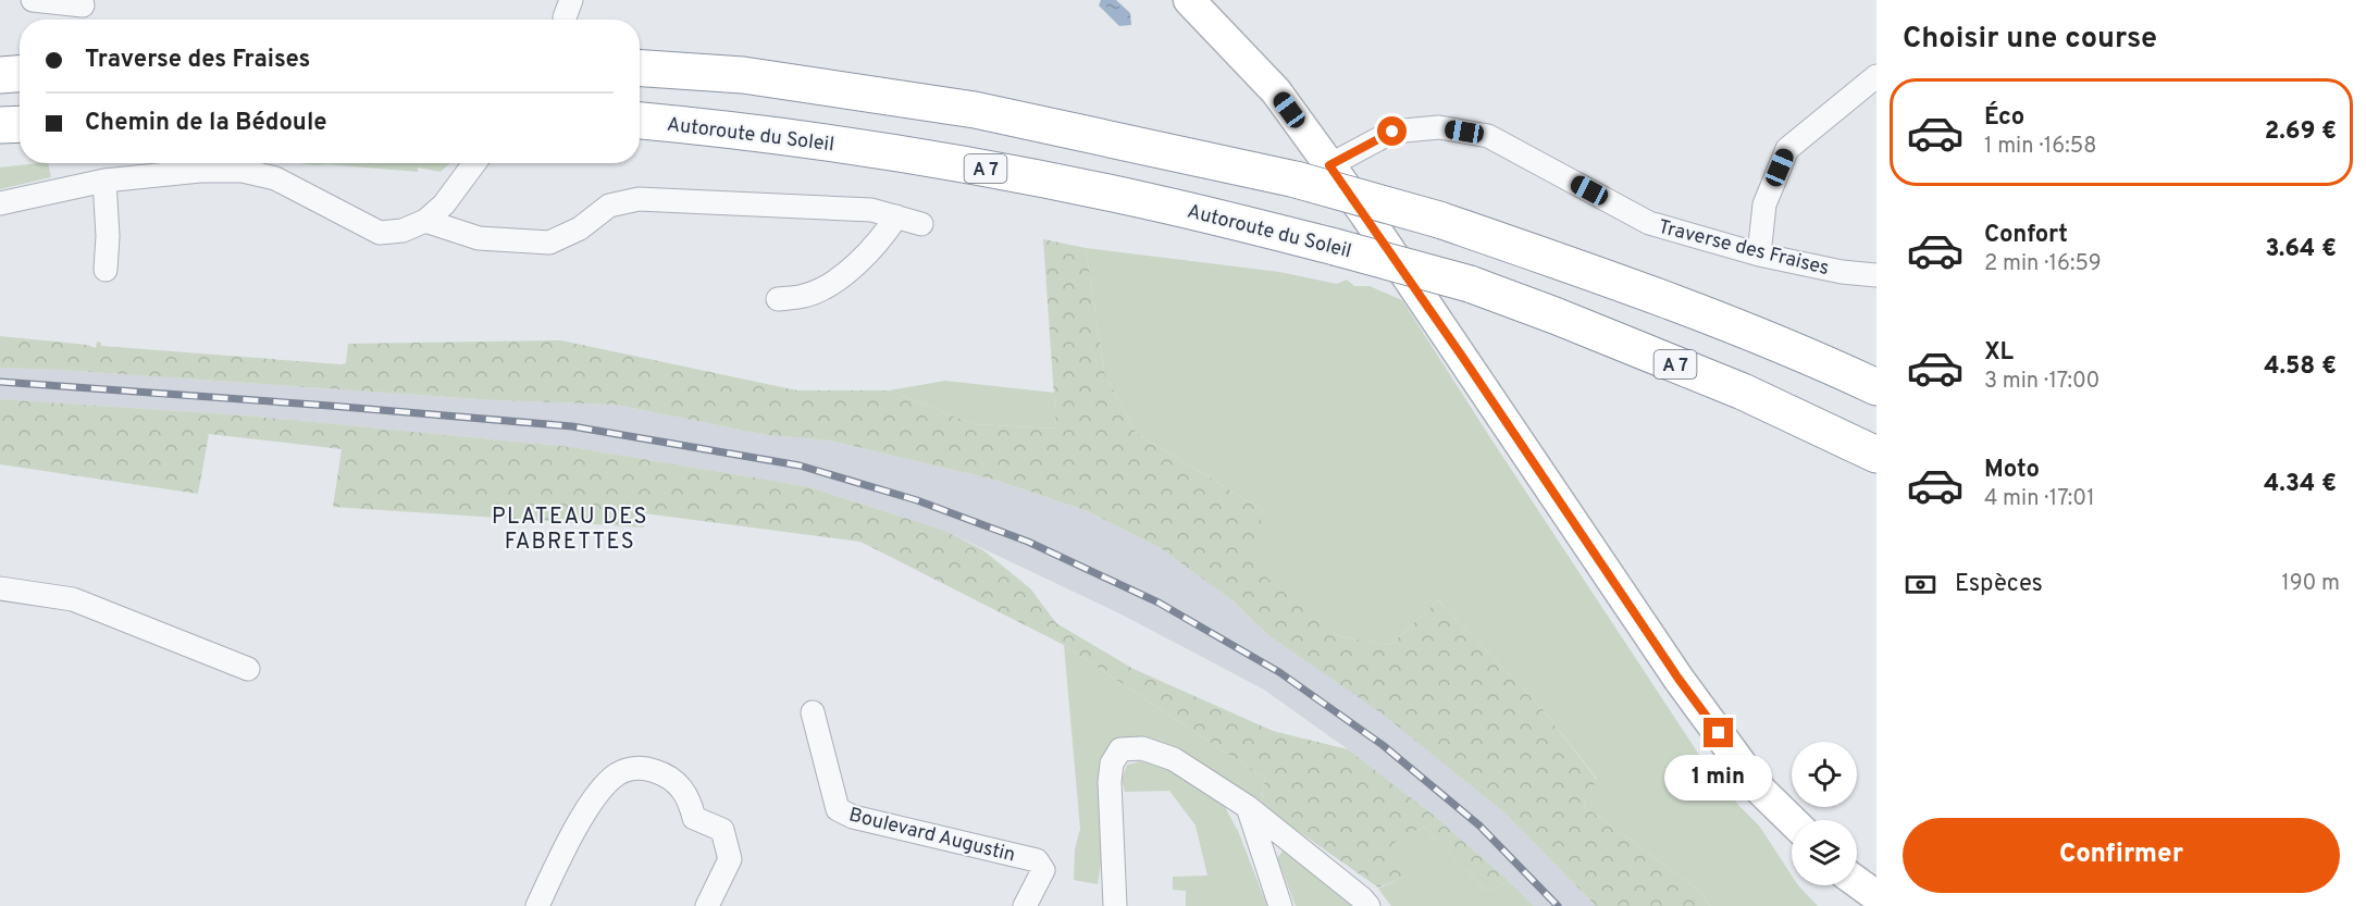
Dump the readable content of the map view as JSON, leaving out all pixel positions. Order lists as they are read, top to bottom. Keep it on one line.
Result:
{"streets":{"highway":["Autoroute du Soleil","A 7"],"street":["Traverse des Fraises","Boulevard Augustin"]},"districts":["PLATEAU DES FABRETTES"],"page":{"heading":"Choisir une course","banner":["Traverse des Fraises","Chemin de la Bédoule"],"list":[{"name":"Éco","note":"1 min · 16:58","value":"2.69 €"},{"name":"Confort","note":"2 min · 16:59","value":"3.64 €"},{"name":"XL","note":"3 min · 17:00","value":"4.58 €"},{"name":"Moto","note":"4 min · 17:01","value":"4.34 €"}],"pay":["Espèces","190 m"],"bubble":"1 min","buttons":"Confirmer"}}
